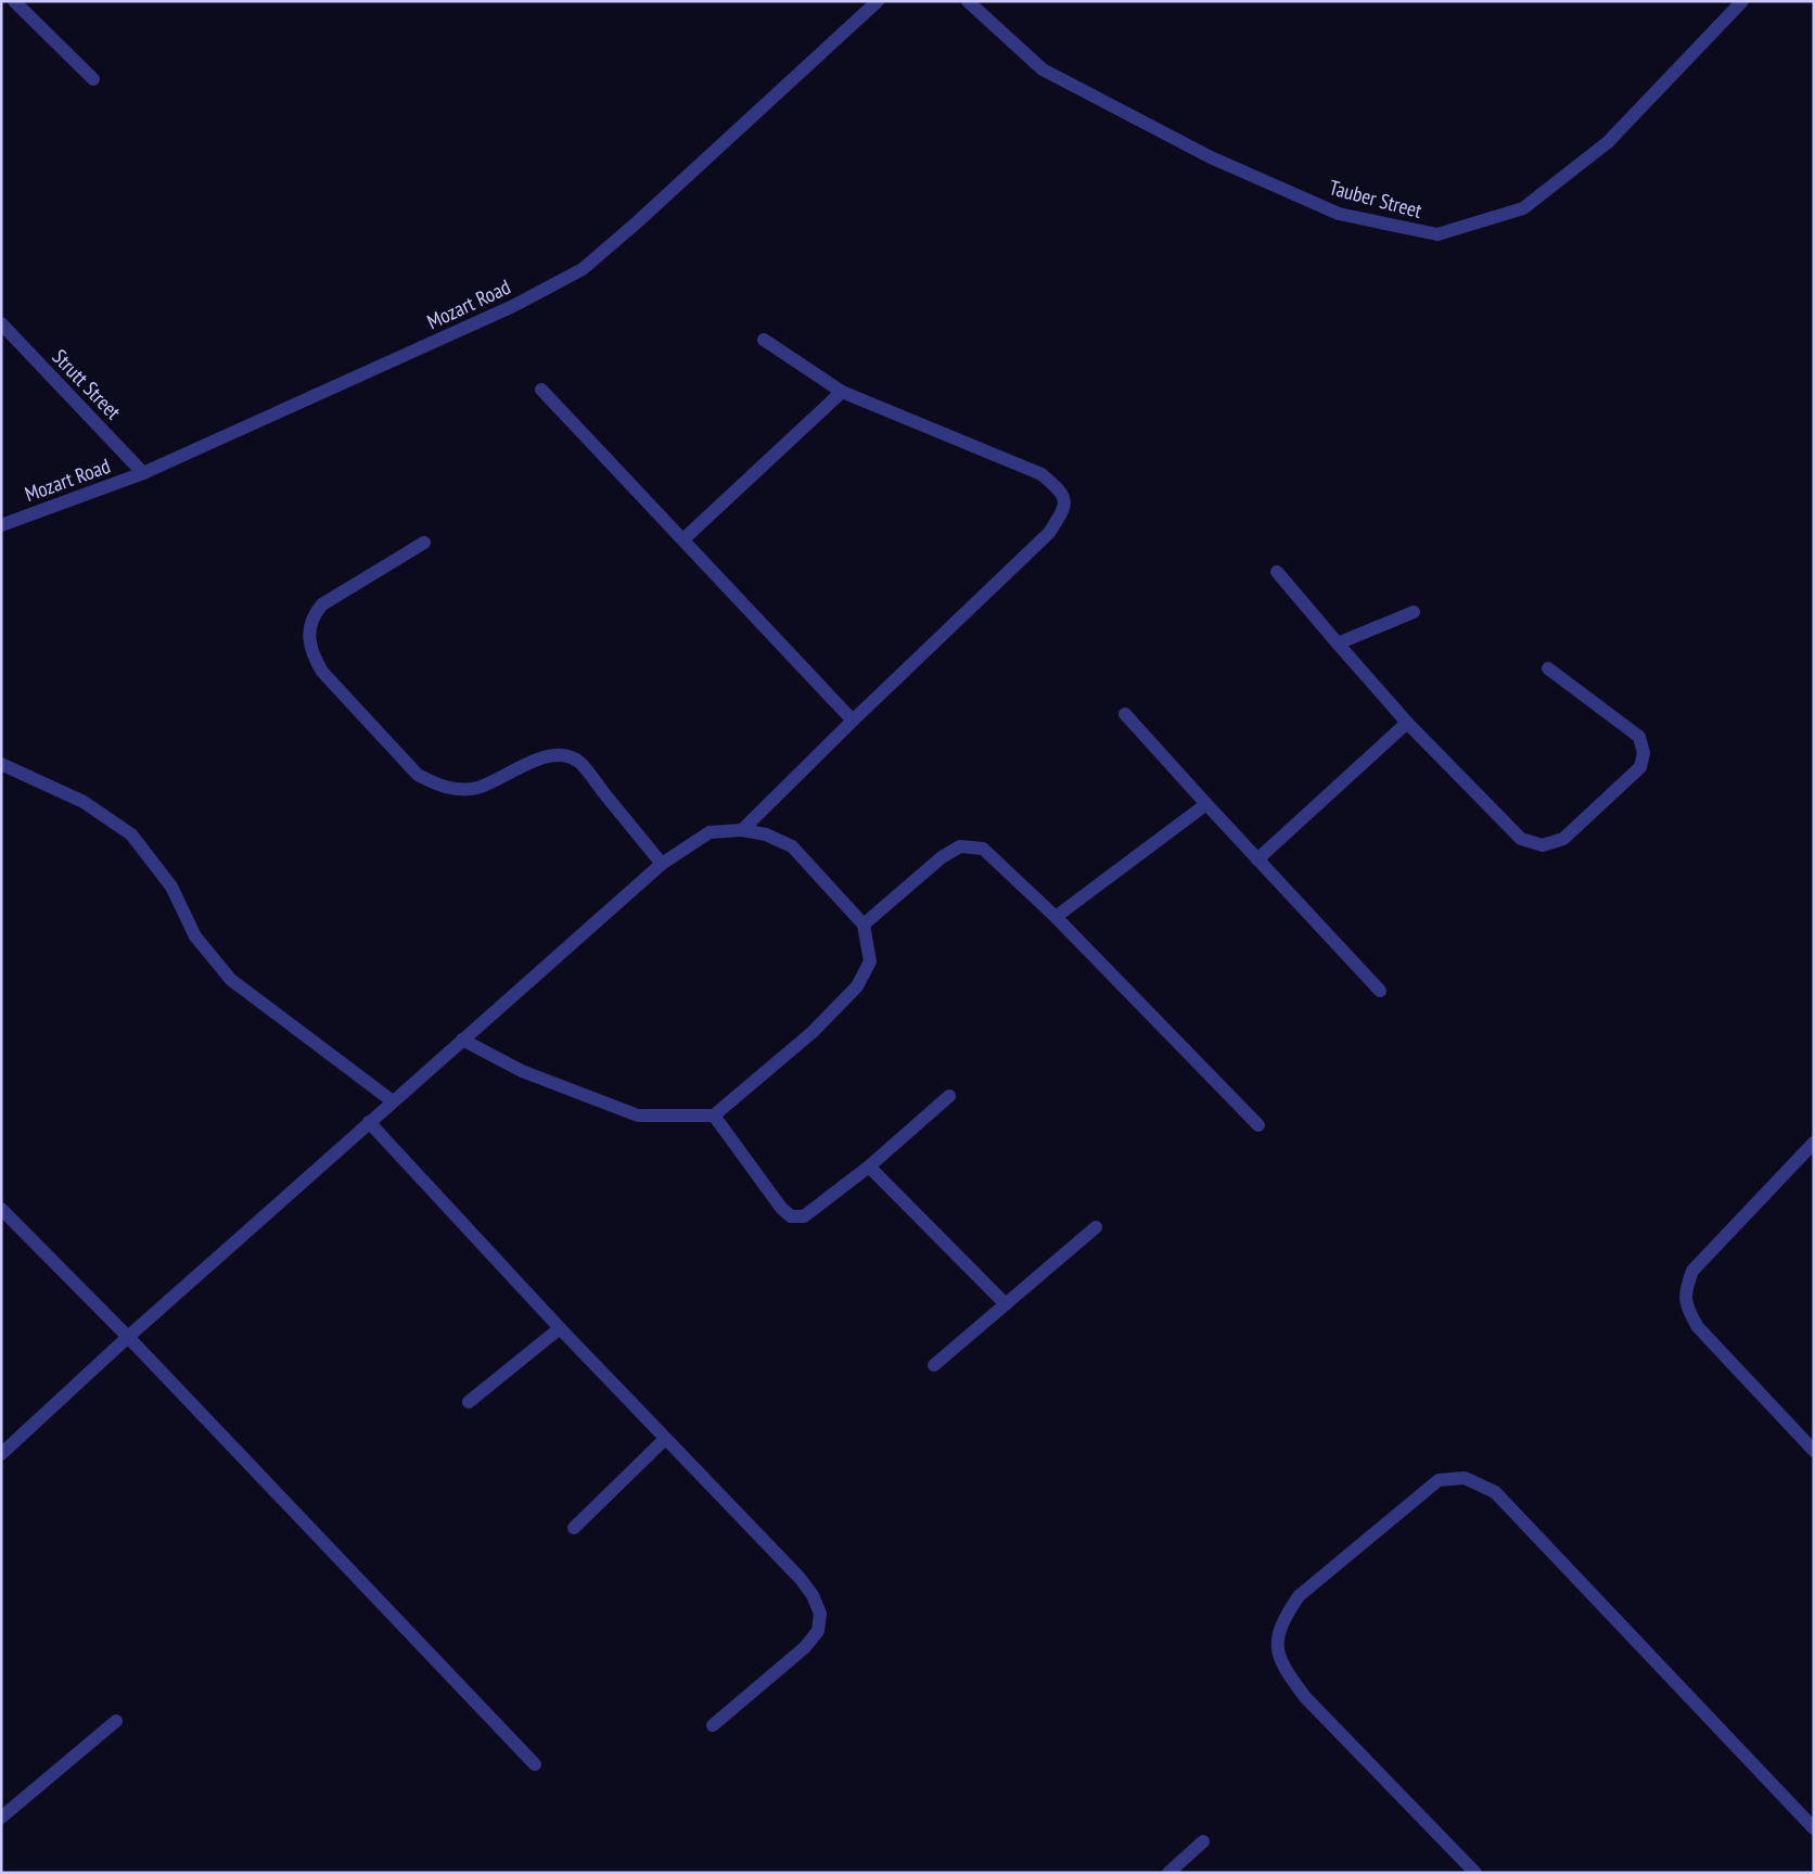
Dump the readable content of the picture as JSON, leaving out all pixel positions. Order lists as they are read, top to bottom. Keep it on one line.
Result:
{"streets":{"street":["Tauber Street","Mozart Road","Strutt Street"]},"crossings":[["Mozart Road","Strutt Street"]]}
